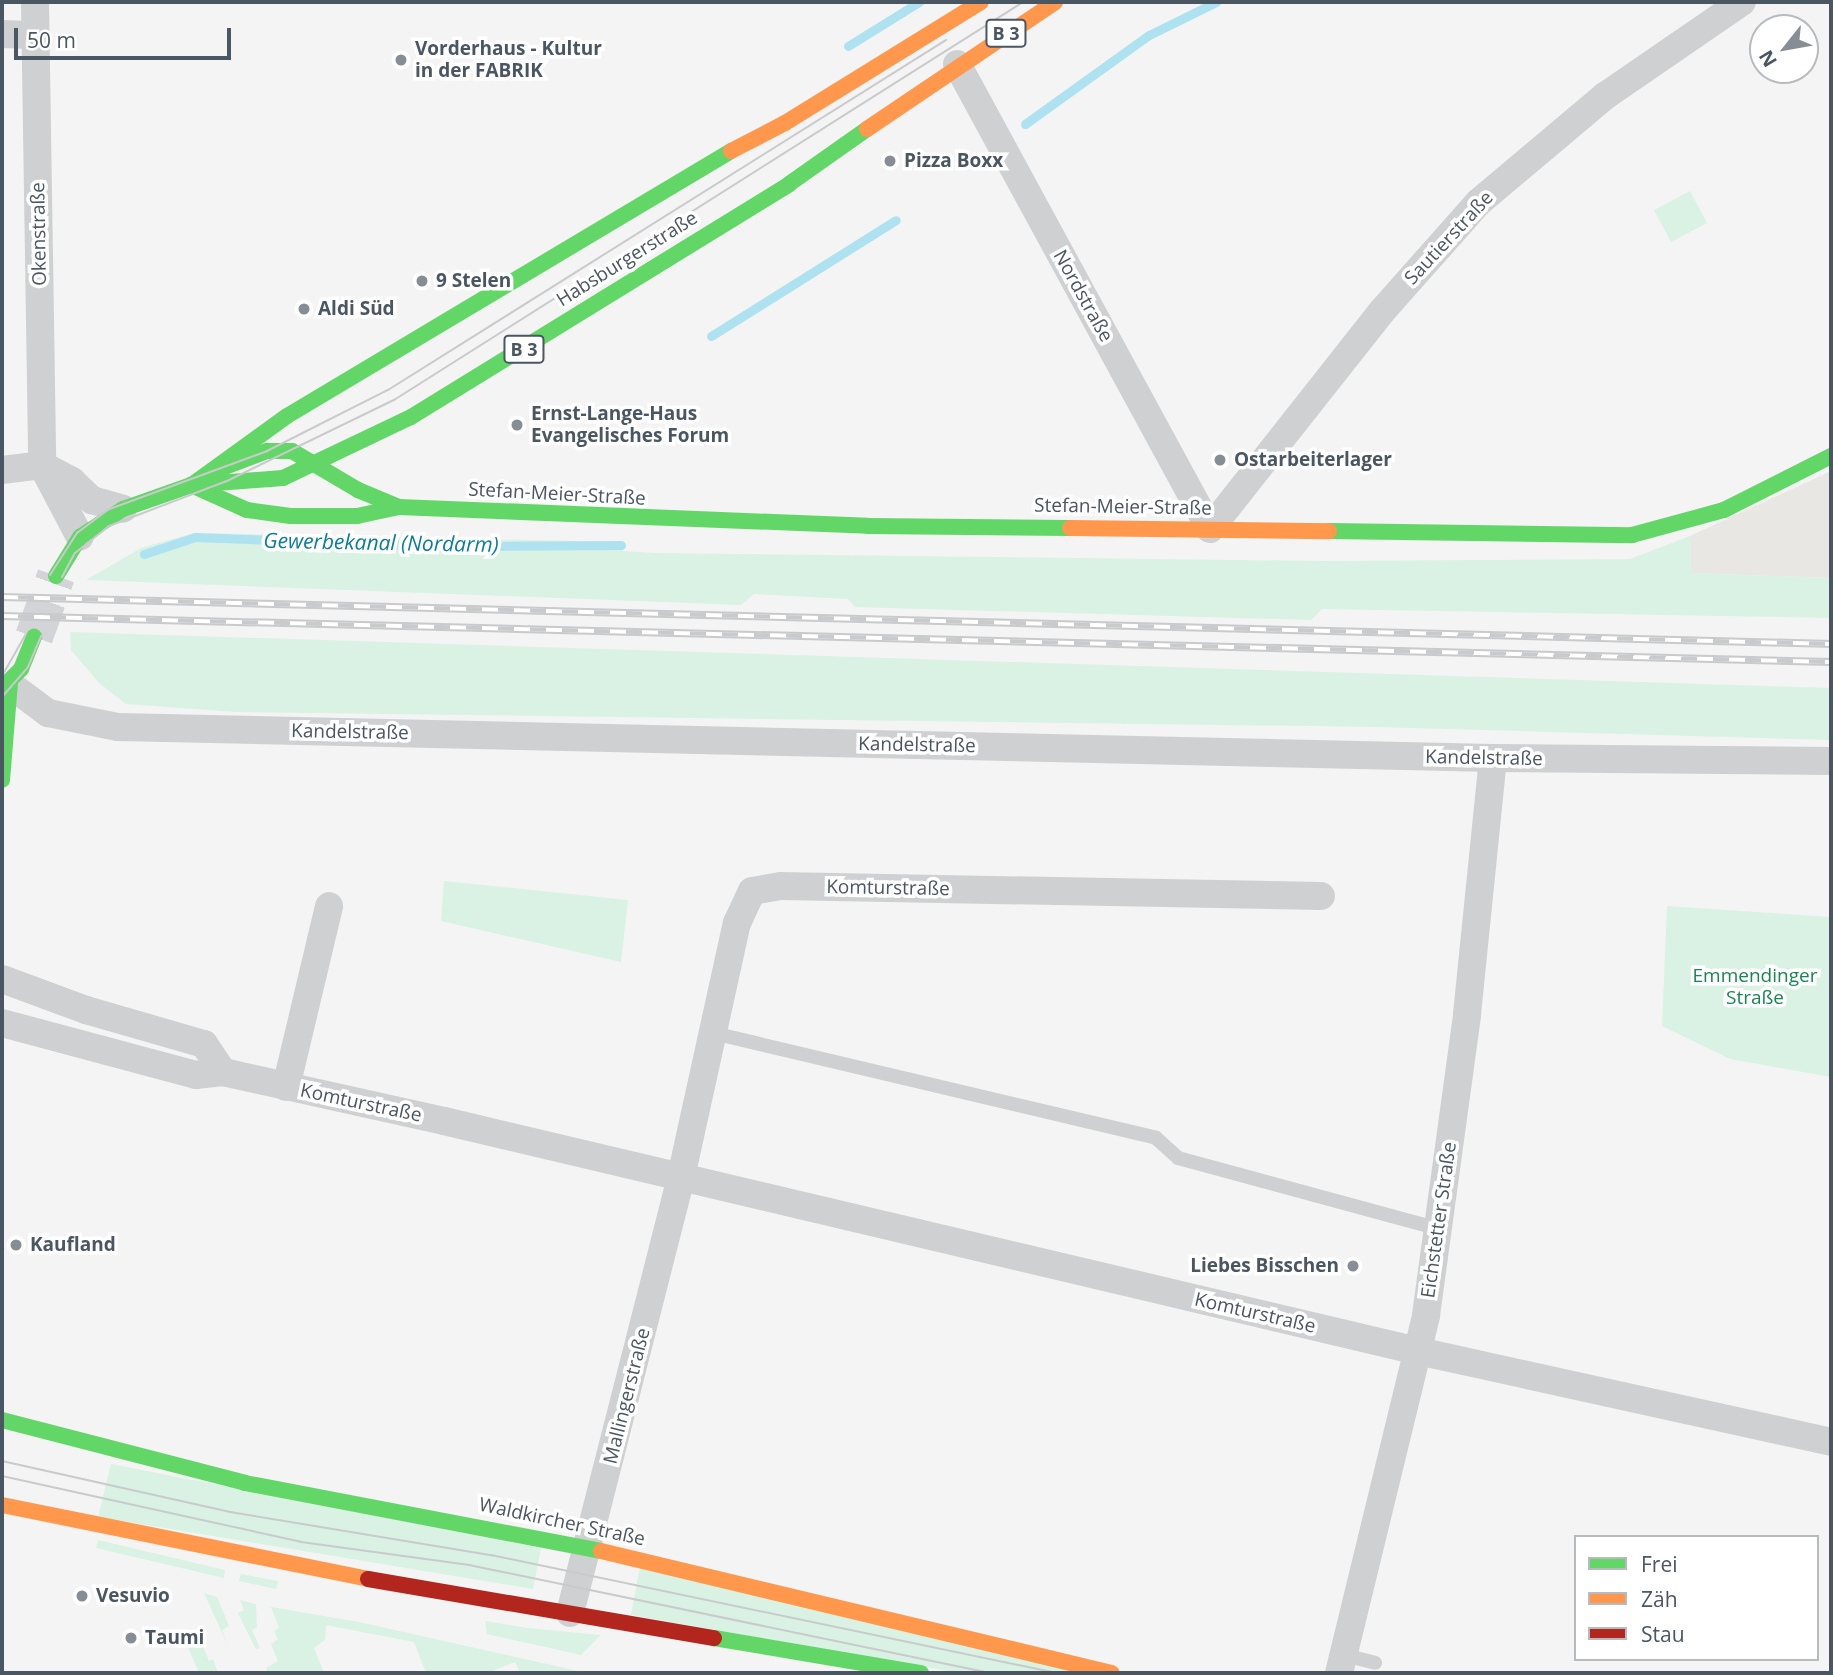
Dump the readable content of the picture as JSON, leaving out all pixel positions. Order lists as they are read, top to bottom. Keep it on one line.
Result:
{"streets":{"main road":["B 3","Habsburgerstraße","Stefan-Meier-Straße","Waldkircher Straße"],"street":["Okenstraße","Sautierstraße","Nordstraße","Kandelstraße","Komturstraße","Eichstetter Straße","Mallingerstraße"]},"crossings":[["Okenstraße","Habsburgerstraße"],["Sautierstraße","Nordstraße"],["Sautierstraße","Stefan-Meier-Straße"],["Habsburgerstraße","Nordstraße"],["Habsburgerstraße","Stefan-Meier-Straße"],["Nordstraße","Stefan-Meier-Straße"],["Kandelstraße","Eichstetter Straße"],["Komturstraße","Eichstetter Straße"],["Komturstraße","Mallingerstraße"],["Mallingerstraße","Waldkircher Straße"]],"water":["Gewerbekanal (Nordarm)"],"parks":["Emmendinger Straße"],"places":["Vorderhaus - Kultur in der FABRIK","Pizza Boxx","9 Stelen","Aldi Süd","Ernst-Lange-Haus Evangelisches Forum","Ostarbeiterlager","Kaufland","Liebes Bisschen","Vesuvio","Taumi"],"legend":["Frei","Zäh","Stau"],"scale_bar":"50 m","north":"bottom left"}
